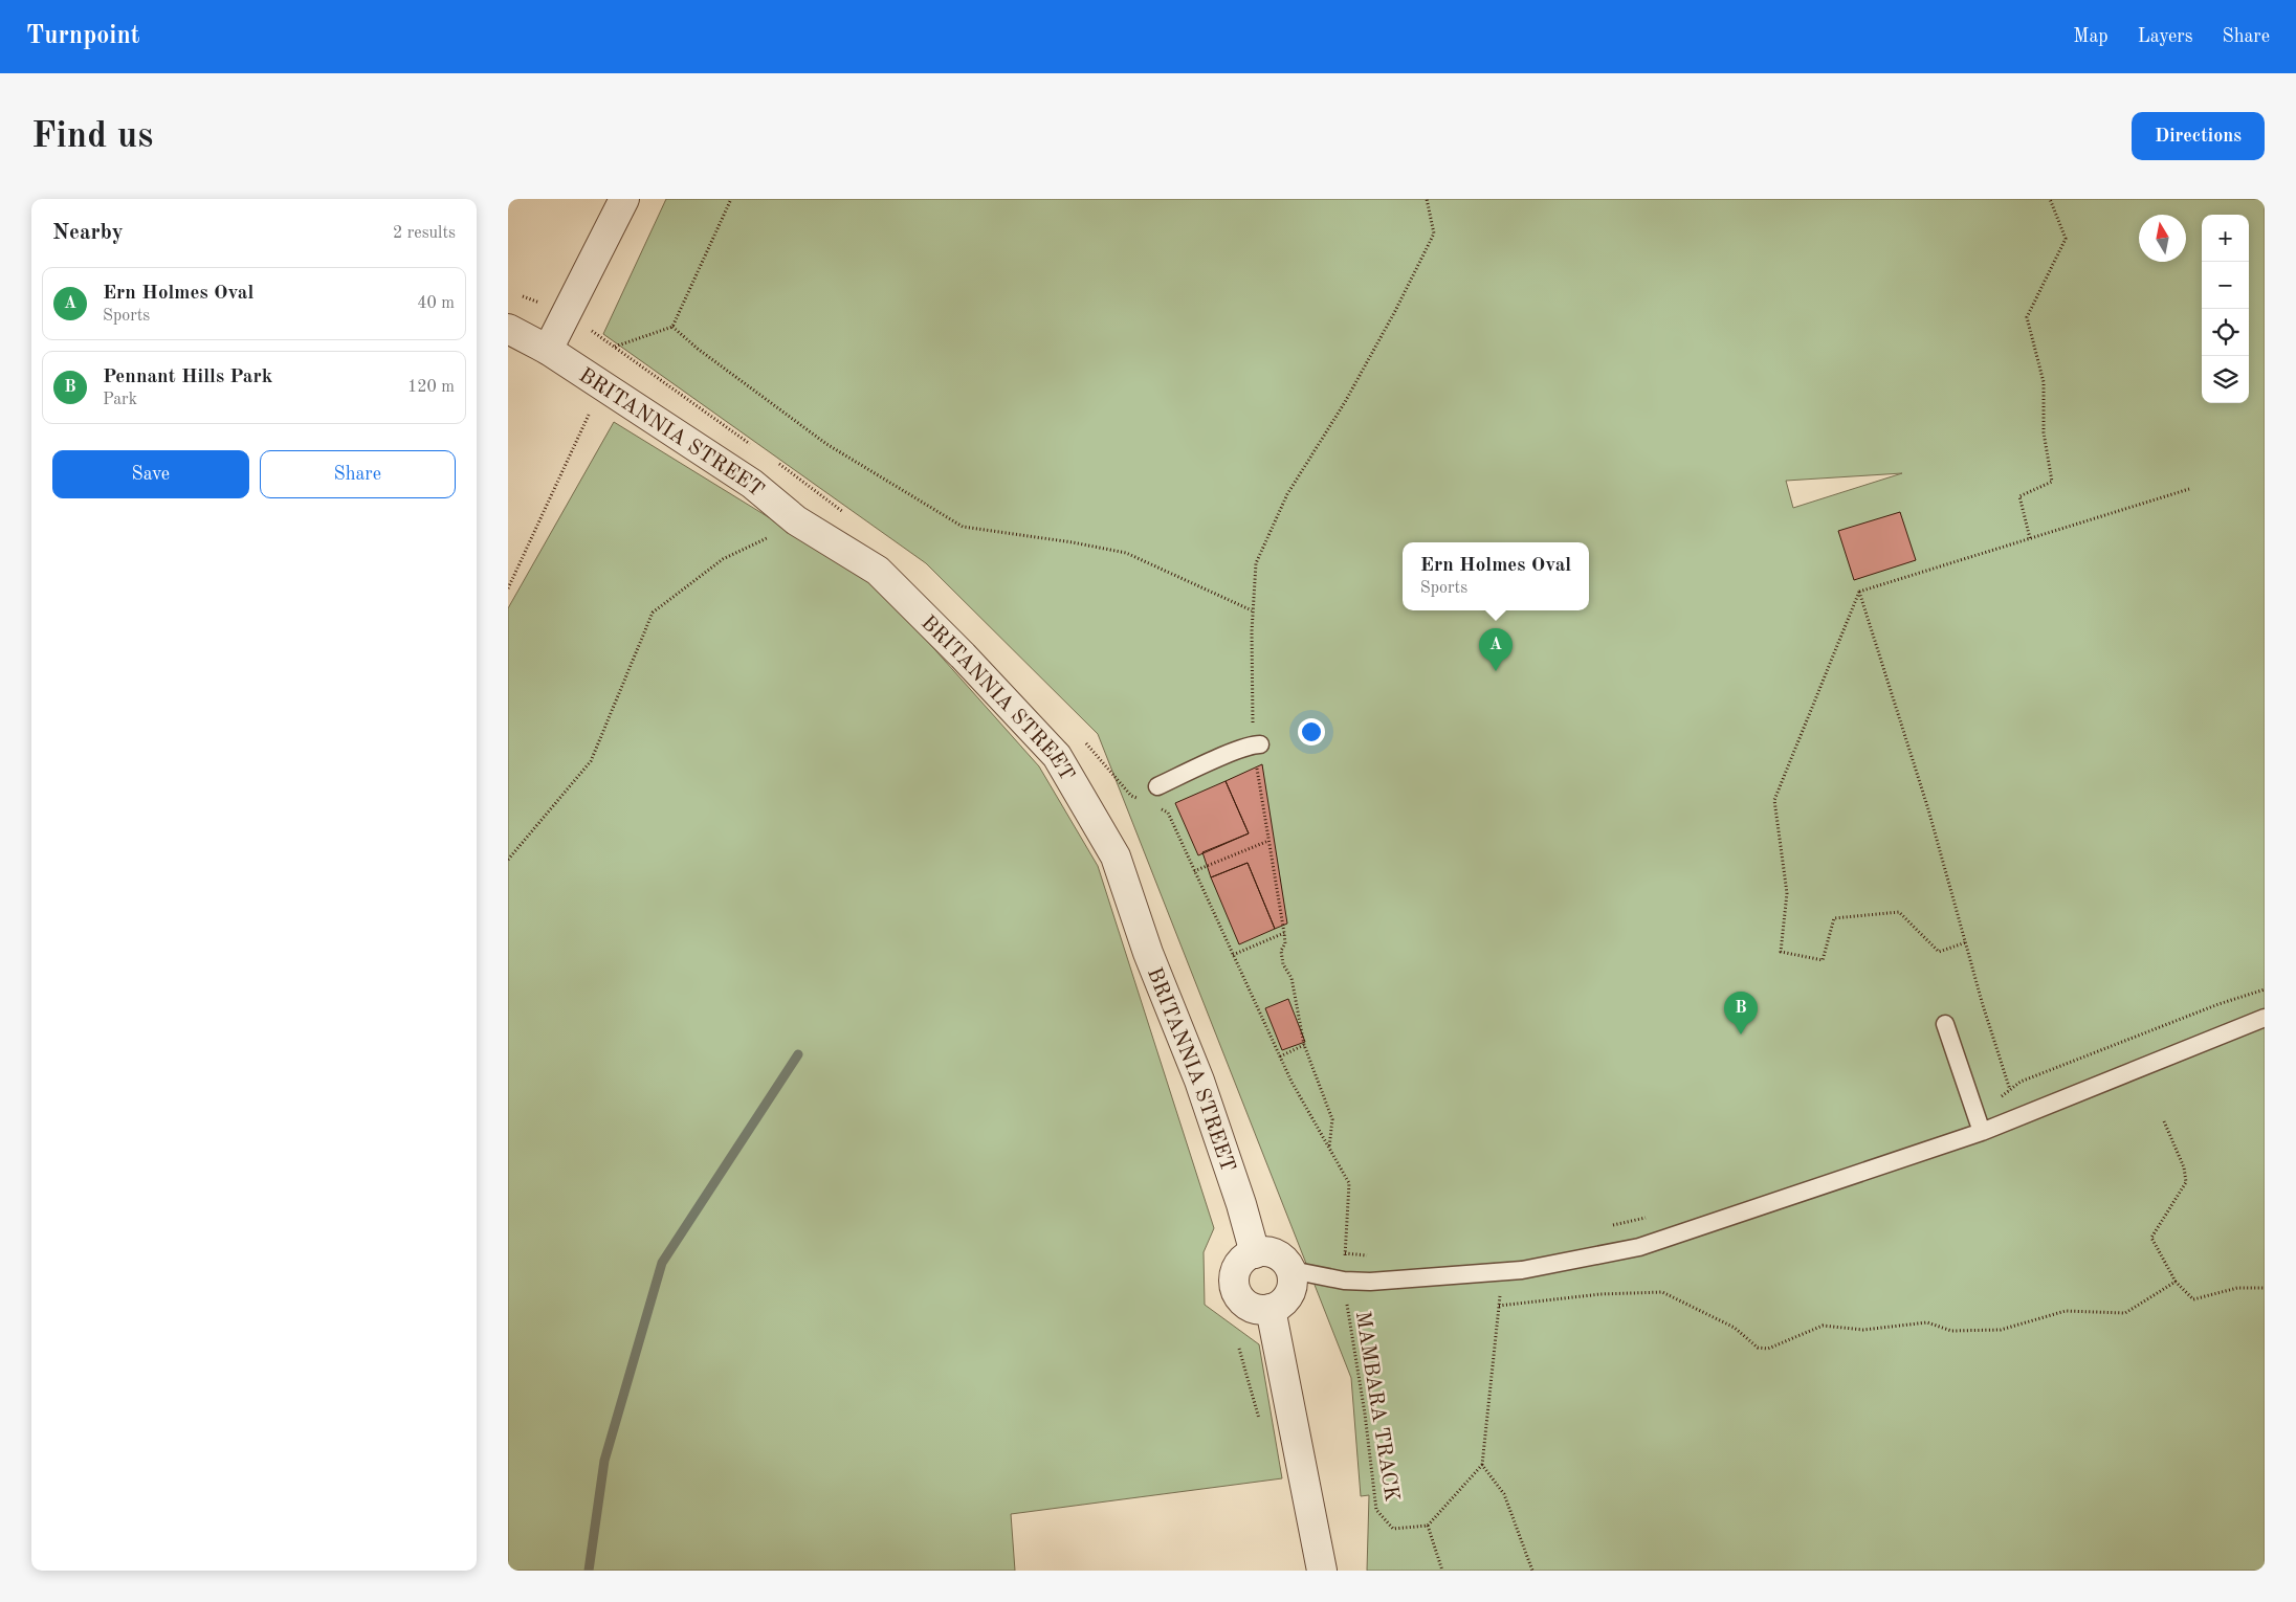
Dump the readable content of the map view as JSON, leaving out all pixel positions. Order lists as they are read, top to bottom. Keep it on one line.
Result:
{"streets":{"street":["BRITANNIA STREET"],"path":["MAMBARA TRACK"]},"north":"top","page":{"header":"Turnpoint","nav":["Map","Layers","Share"],"buttons":["Directions",["Save","Share"]],"title":"Find us","heading":["Nearby","2 results"],"map_buttons":["+","−"],"list":[{"mark":"A","name":"Ern Holmes Oval","note":"Sports","value":"40 m"},{"mark":"B","name":"Pennant Hills Park","note":"Park","value":"120 m"}],"popup":["Ern Holmes Oval","Sports"],"pins":["A","B"]}}
